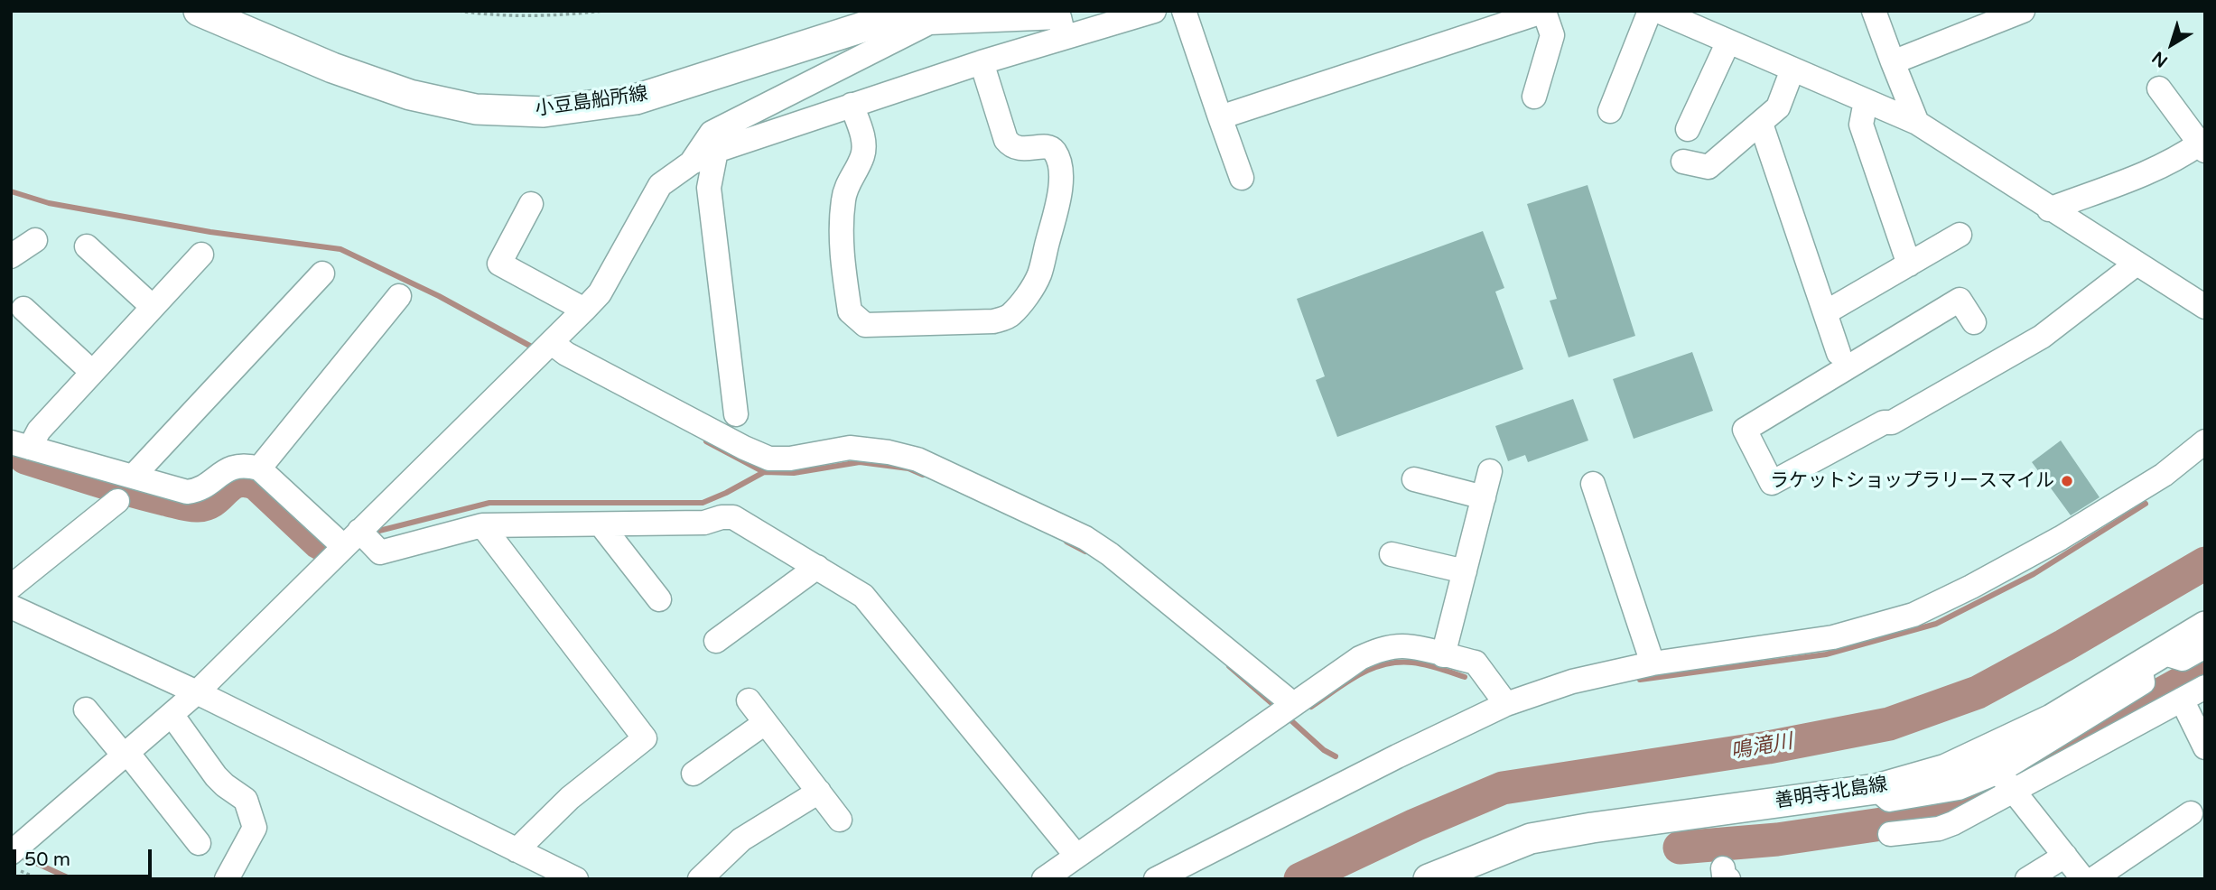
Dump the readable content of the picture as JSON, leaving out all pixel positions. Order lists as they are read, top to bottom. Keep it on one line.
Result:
{"streets":{"main road":["小豆島船所線","善明寺北島線"]},"water":["鳴滝川"],"places":["ラケットショップラリースマイル"],"scale_bar":"50 m","north":"bottom left"}
